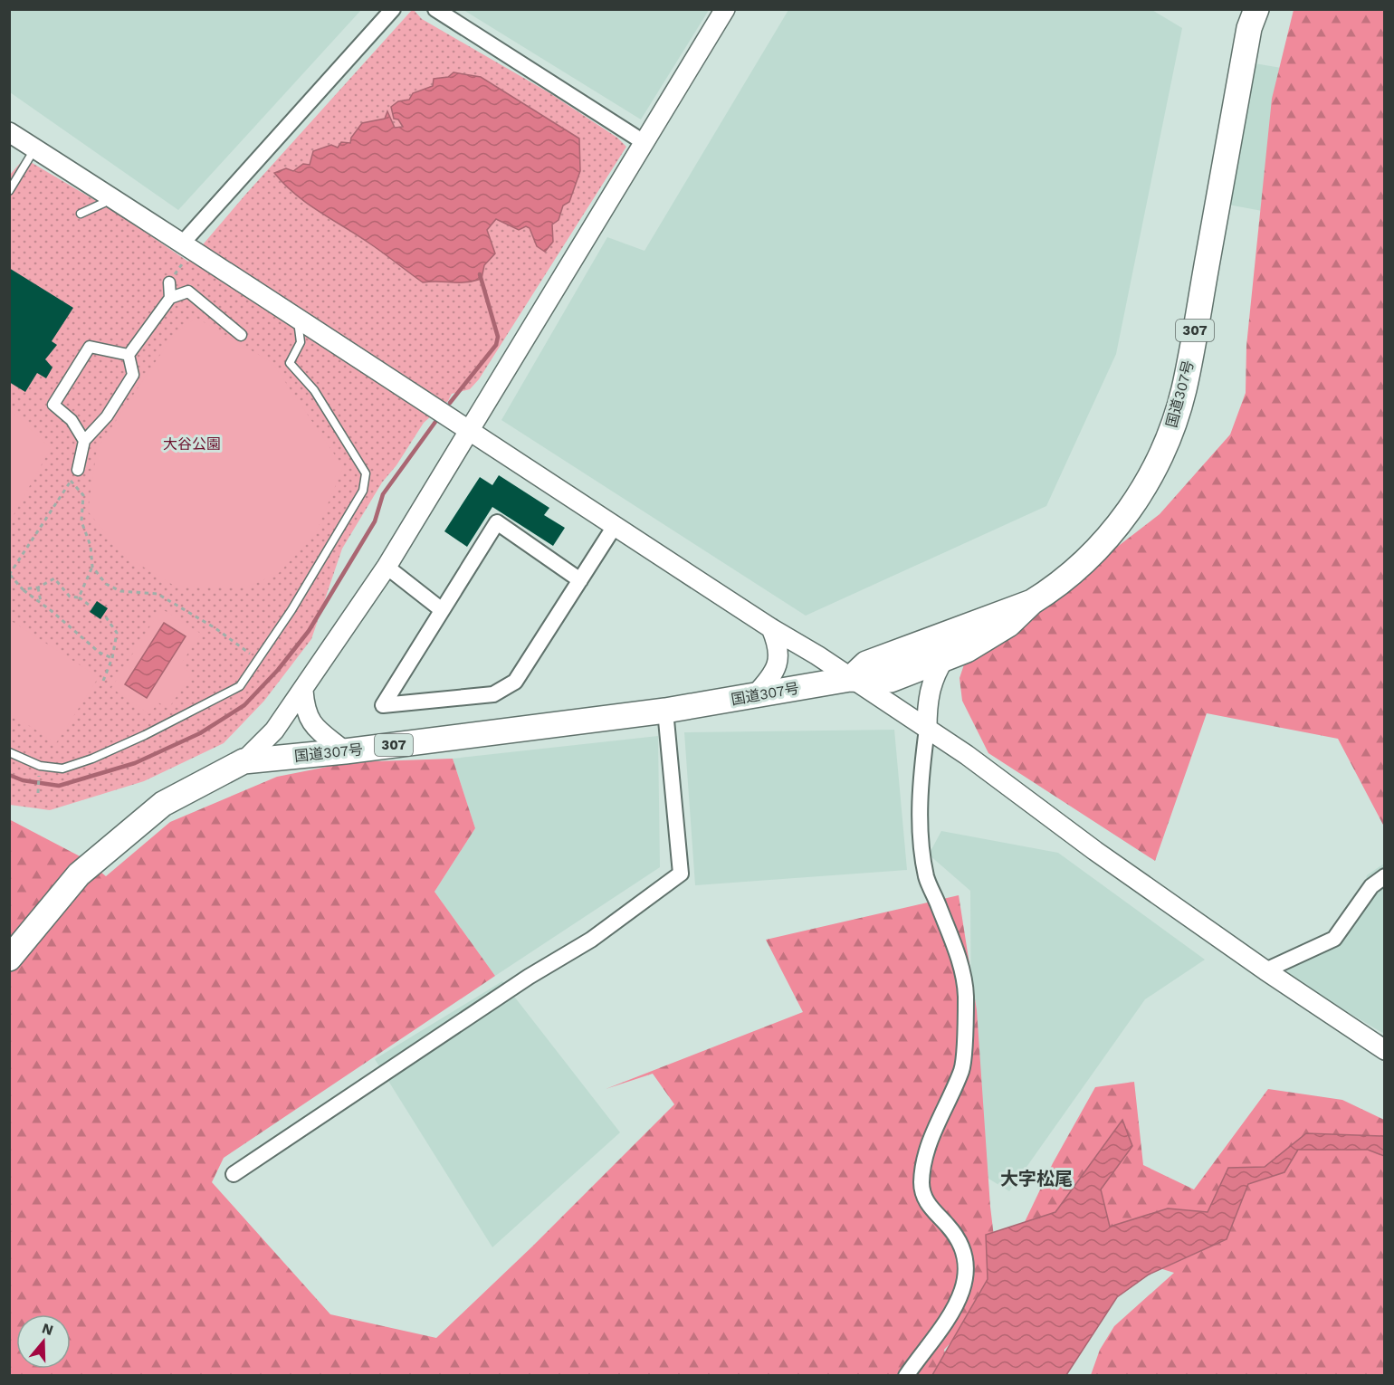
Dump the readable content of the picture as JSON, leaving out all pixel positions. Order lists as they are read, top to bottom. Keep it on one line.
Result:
{"streets":{"highway":["307","国道307号"]},"districts":["大字松尾"],"parks":["大谷公園"],"north":"top"}
